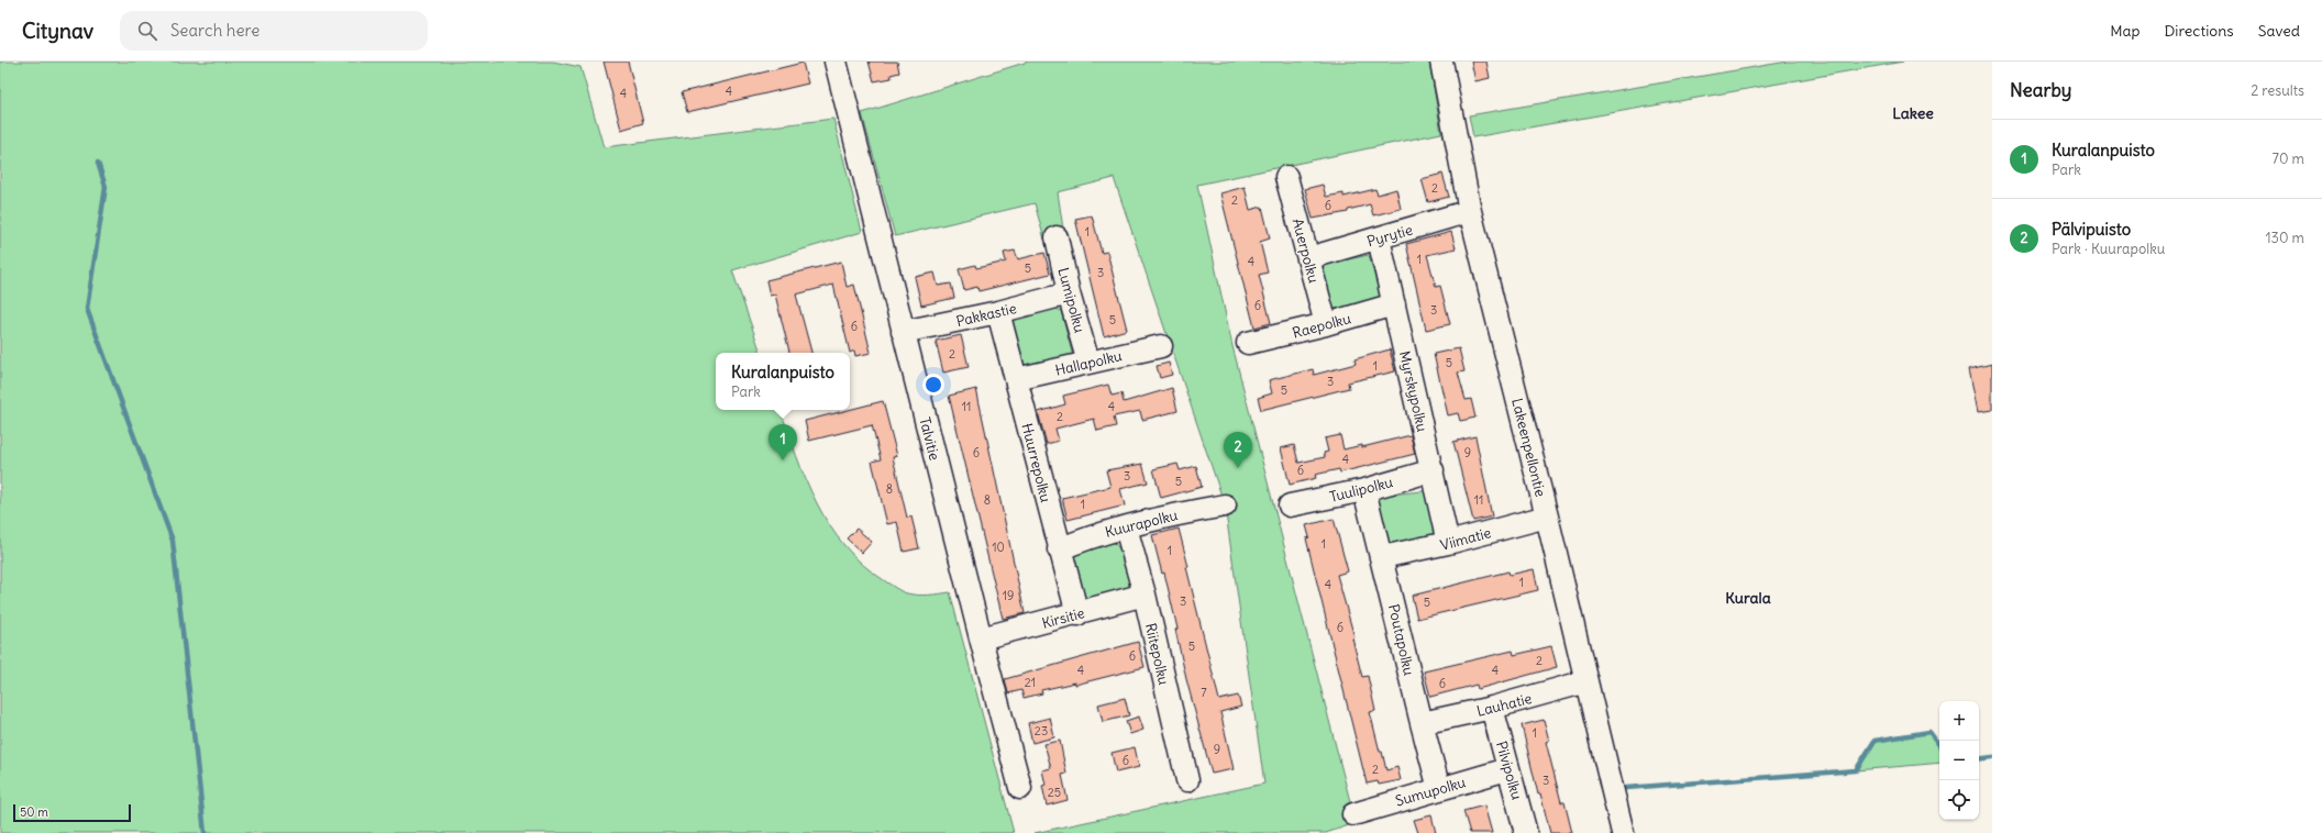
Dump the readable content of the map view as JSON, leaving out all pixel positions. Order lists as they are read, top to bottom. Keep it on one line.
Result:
{"streets":{"street":["Pyrytie","Auerpolku","Lumipolku","Pakkastie","Raepolku","Hallapolku","Myrskypolku","Talvitie","Lakeenpellontie","Huurrepolku","Tuulipolku","Kuurapolku","Viimatie","Kirsitie","Poutapolku","Riitepolku","Lauhatie","Pilvipolku","Sumupolku"]},"crossings":[["Pyrytie","Auerpolku"],["Pyrytie","Myrskypolku"],["Pyrytie","Lakeenpellontie"],["Auerpolku","Raepolku"],["Lumipolku","Pakkastie"],["Lumipolku","Hallapolku"],["Pakkastie","Talvitie"],["Pakkastie","Huurrepolku"],["Raepolku","Myrskypolku"],["Hallapolku","Huurrepolku"],["Myrskypolku","Tuulipolku"],["Myrskypolku","Viimatie"],["Talvitie","Kirsitie"],["Lakeenpellontie","Viimatie"],["Lakeenpellontie","Lauhatie"],["Huurrepolku","Kuurapolku"],["Huurrepolku","Kirsitie"],["Tuulipolku","Poutapolku"],["Kuurapolku","Riitepolku"],["Viimatie","Poutapolku"],["Kirsitie","Riitepolku"],["Poutapolku","Lauhatie"],["Poutapolku","Sumupolku"],["Lauhatie","Pilvipolku"],["Pilvipolku","Sumupolku"]],"districts":["Lakee","Kurala"],"house_numbers":["4","4","2","2","6","1","1","4","5","3","6","3","5","6","2","5","1","3","5","11","4","2","6","9","4","6","3","5","8","8","11","1","1","10","1","1","4","19","3","5","6","5","6","2","4","4","21","6","7","23","1","9","6","2","3","25"],"scale_bar":"50 m","page":{"header":"Citynav","search":"Search here","nav":["Map","Directions","Saved"],"heading":["Nearby","2 results"],"list":[{"mark":"1","name":"Kuralanpuisto","note":"Park","value":"70 m"},{"mark":"2","name":"Pälvipuisto","note":"Park · Kuurapolku","value":"130 m"}],"popup":["Kuralanpuisto","Park"],"pins":["1","2"],"map_buttons":["+","−"],"scale":"50 m"}}
